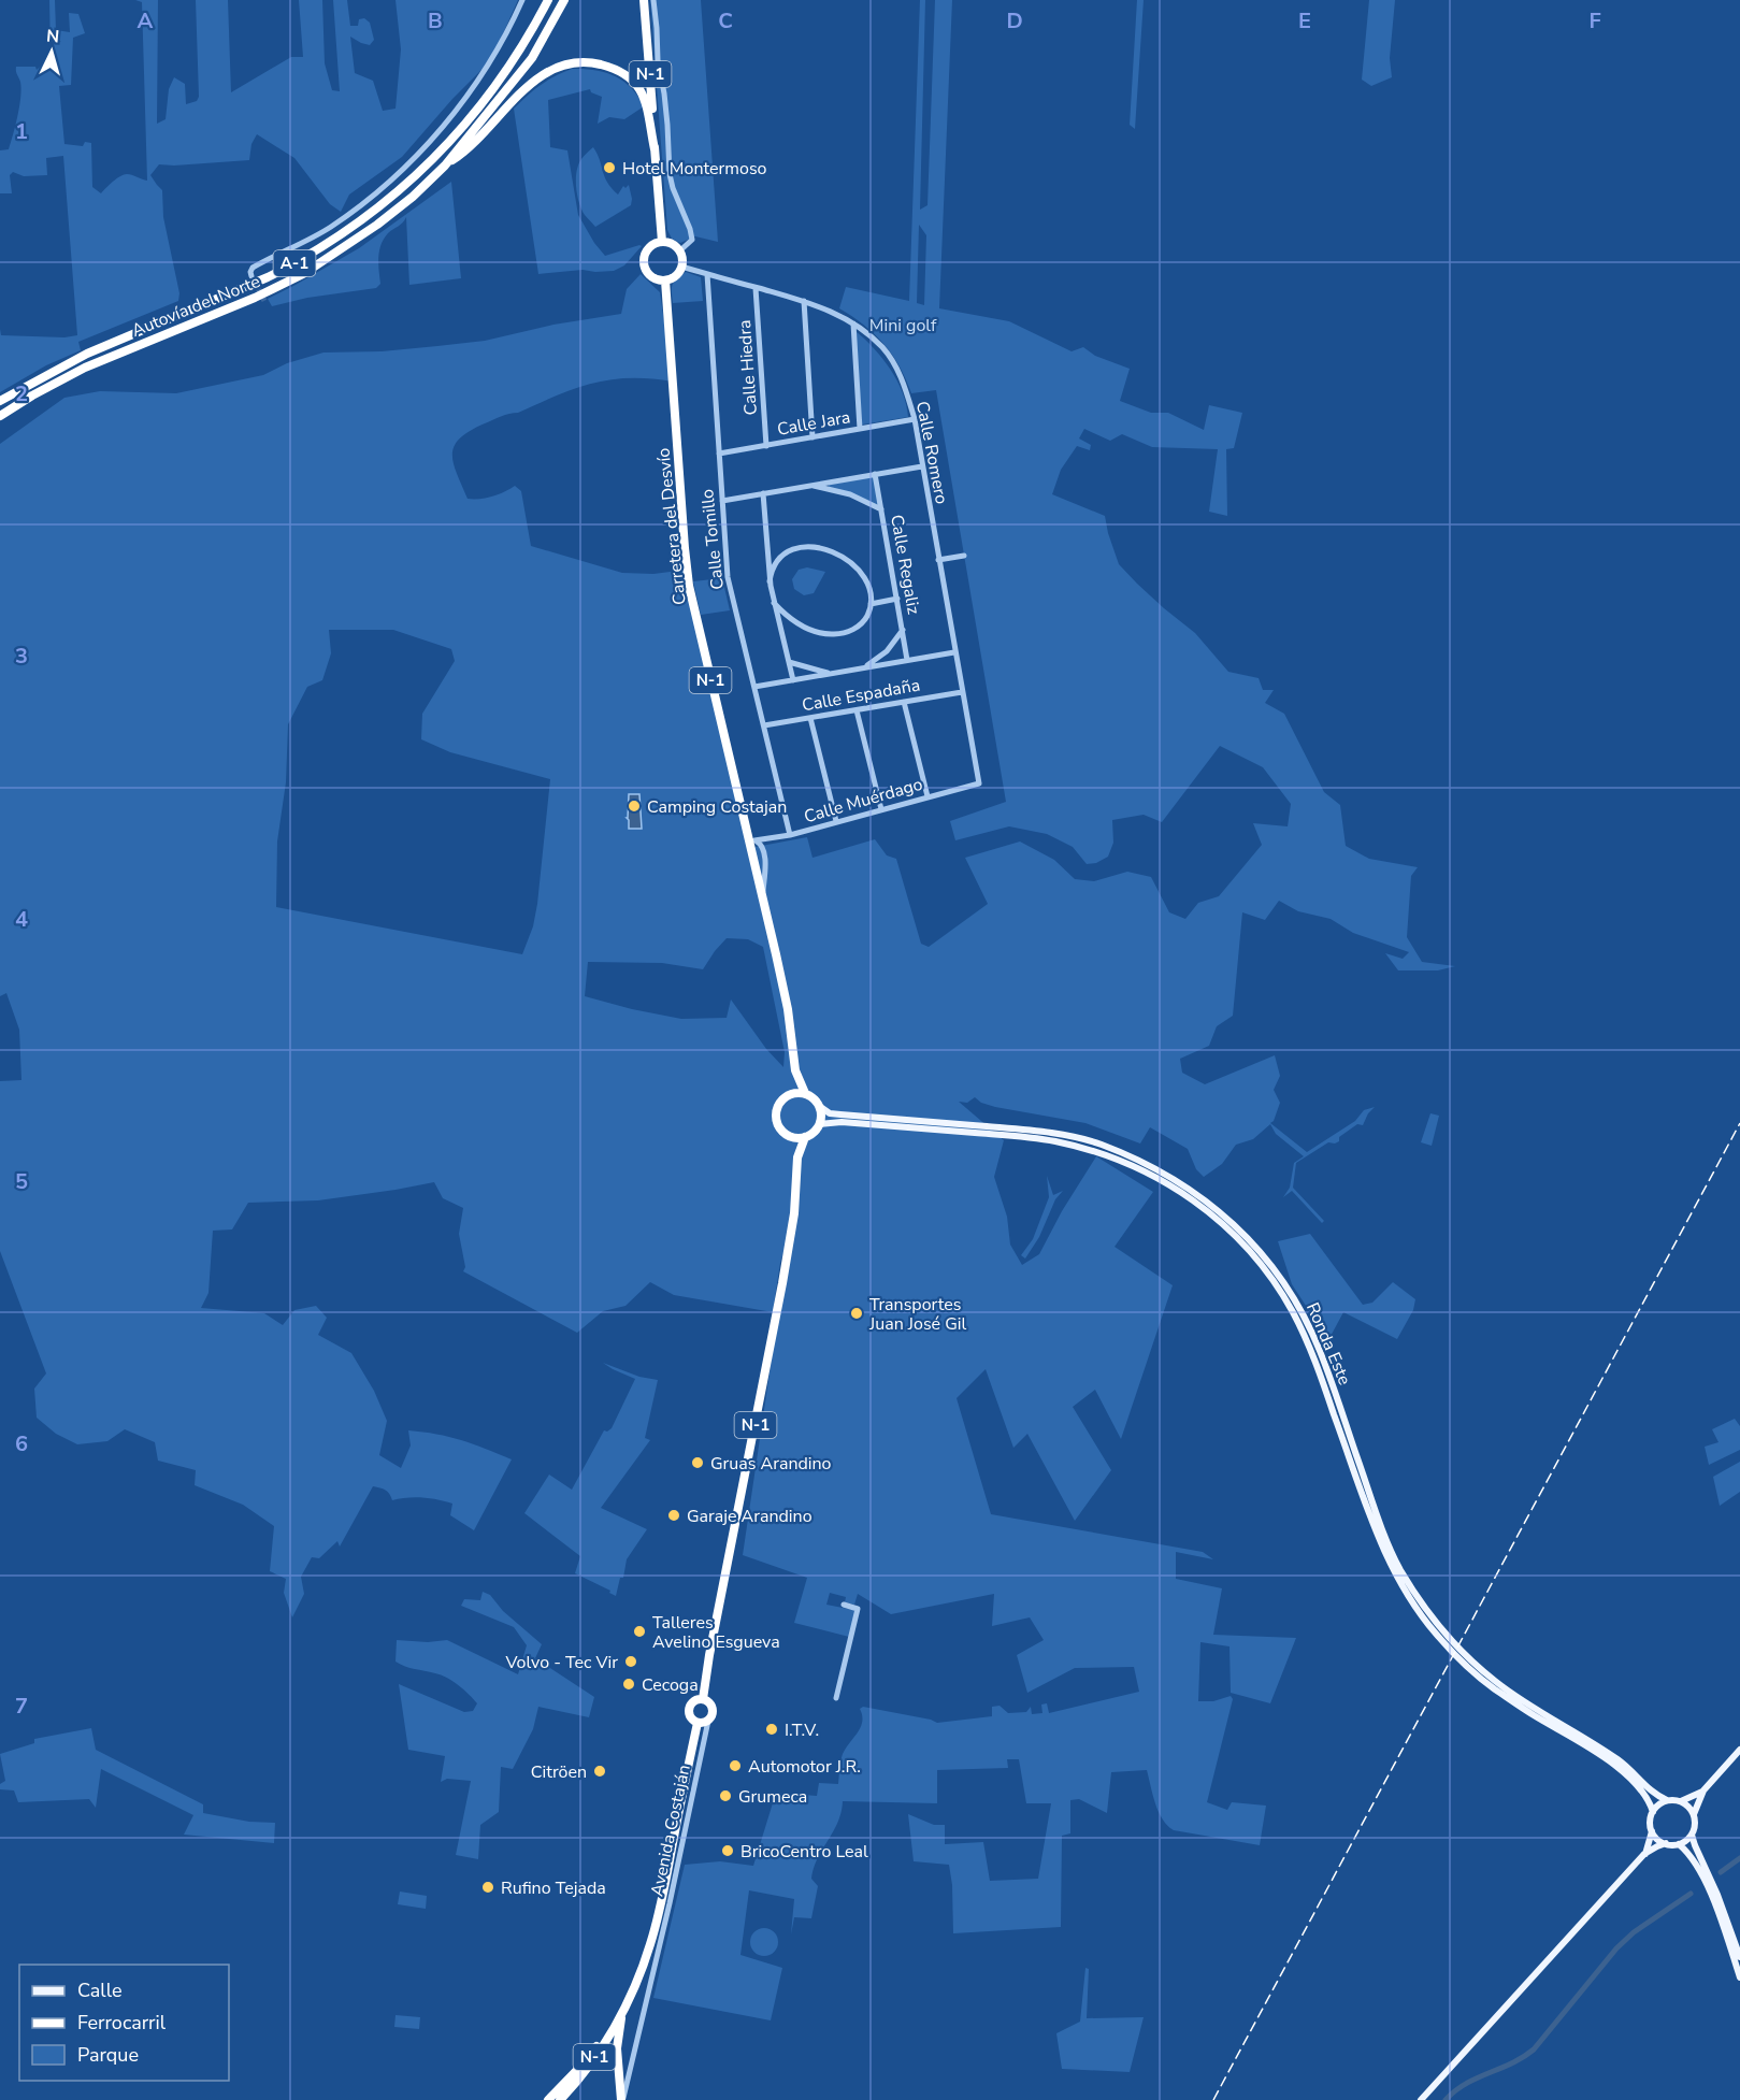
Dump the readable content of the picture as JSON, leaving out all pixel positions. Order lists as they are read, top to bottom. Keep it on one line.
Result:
{"streets":{"highway":["N-1","A-1","Autovía del Norte","Carretera del Desvío","Avenida Costaján"],"main road":["Ronda Este"],"street":["Calle Hiedra","Calle Jara","Calle Romero","Calle Tomillo","Calle Regaliz","Calle Espadaña","Calle Muérdago"]},"crossings":[["N-1","Calle Romero"],["N-1","Carretera del Desvío"],["N-1","Ronda Este"],["N-1","Avenida Costaján"],["Calle Hiedra","Calle Jara"],["Calle Hiedra","Calle Romero"],["Calle Jara","Calle Romero"],["Calle Jara","Calle Tomillo"],["Calle Romero","Carretera del Desvío"],["Calle Romero","Calle Tomillo"],["Calle Romero","Calle Espadaña"],["Calle Romero","Calle Muérdago"],["Carretera del Desvío","Calle Muérdago"],["Carretera del Desvío","Ronda Este"],["Calle Tomillo","Calle Espadaña"],["Calle Tomillo","Calle Muérdago"]],"parks":["Mini golf"],"places":["Hotel Montermoso","Camping Costajan","Transportes Juan José Gil","Gruas Arandino","Garaje Arandino","Talleres Avelino Esgueva","Volvo - Tec Vir","Cecoga","I.T.V.","Automotor J.R.","Citröen","Grumeca","BricoCentro Leal","Rufino Tejada"],"legend":["Calle","Ferrocarril","Parque"],"north":"top","grid":{"columns":["A","B","C","D","E","F"],"rows":["1","2","3","4","5","6","7"]}}
